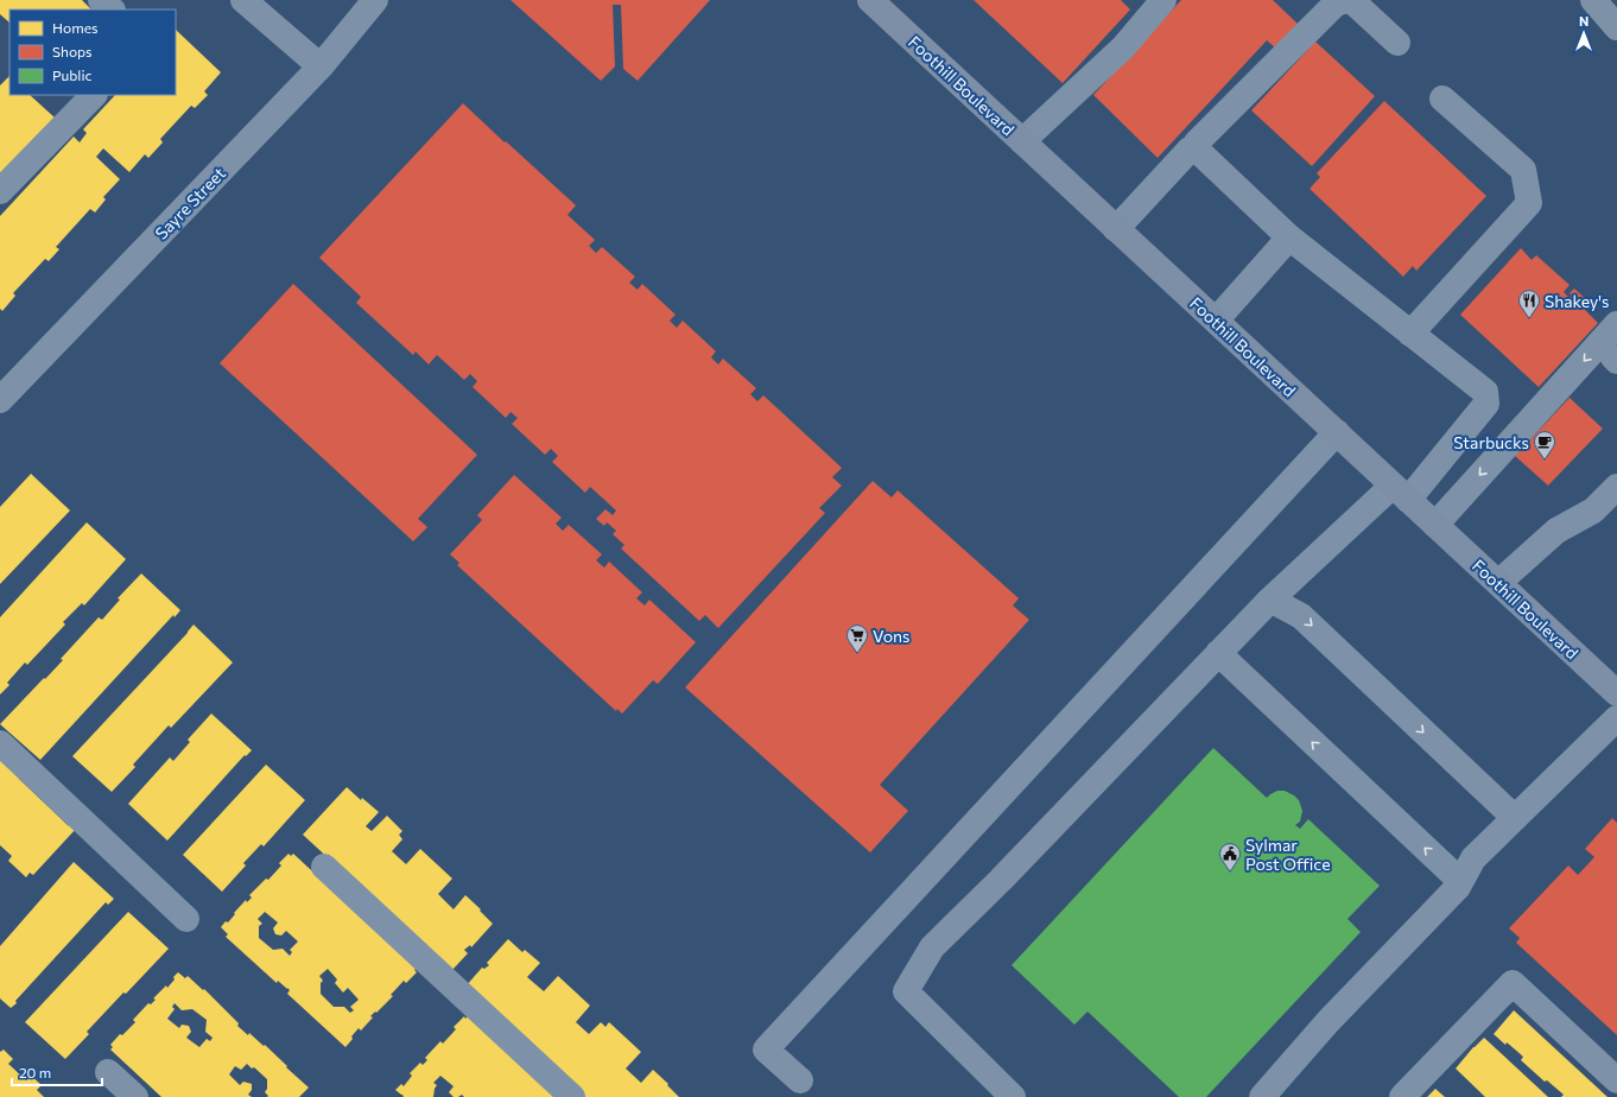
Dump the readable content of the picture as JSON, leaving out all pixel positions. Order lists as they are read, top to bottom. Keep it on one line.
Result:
{"streets":{"main road":["Foothill Boulevard"],"street":["Sayre Street"]},"places":{"restaurant":["Shakey's"],"cafe":["Starbucks"],"supermarket":["Vons"],"public building":["Sylmar Post Office"]},"legend":["Homes","Shops","Public"],"scale_bar":"20 m","north":"top"}
